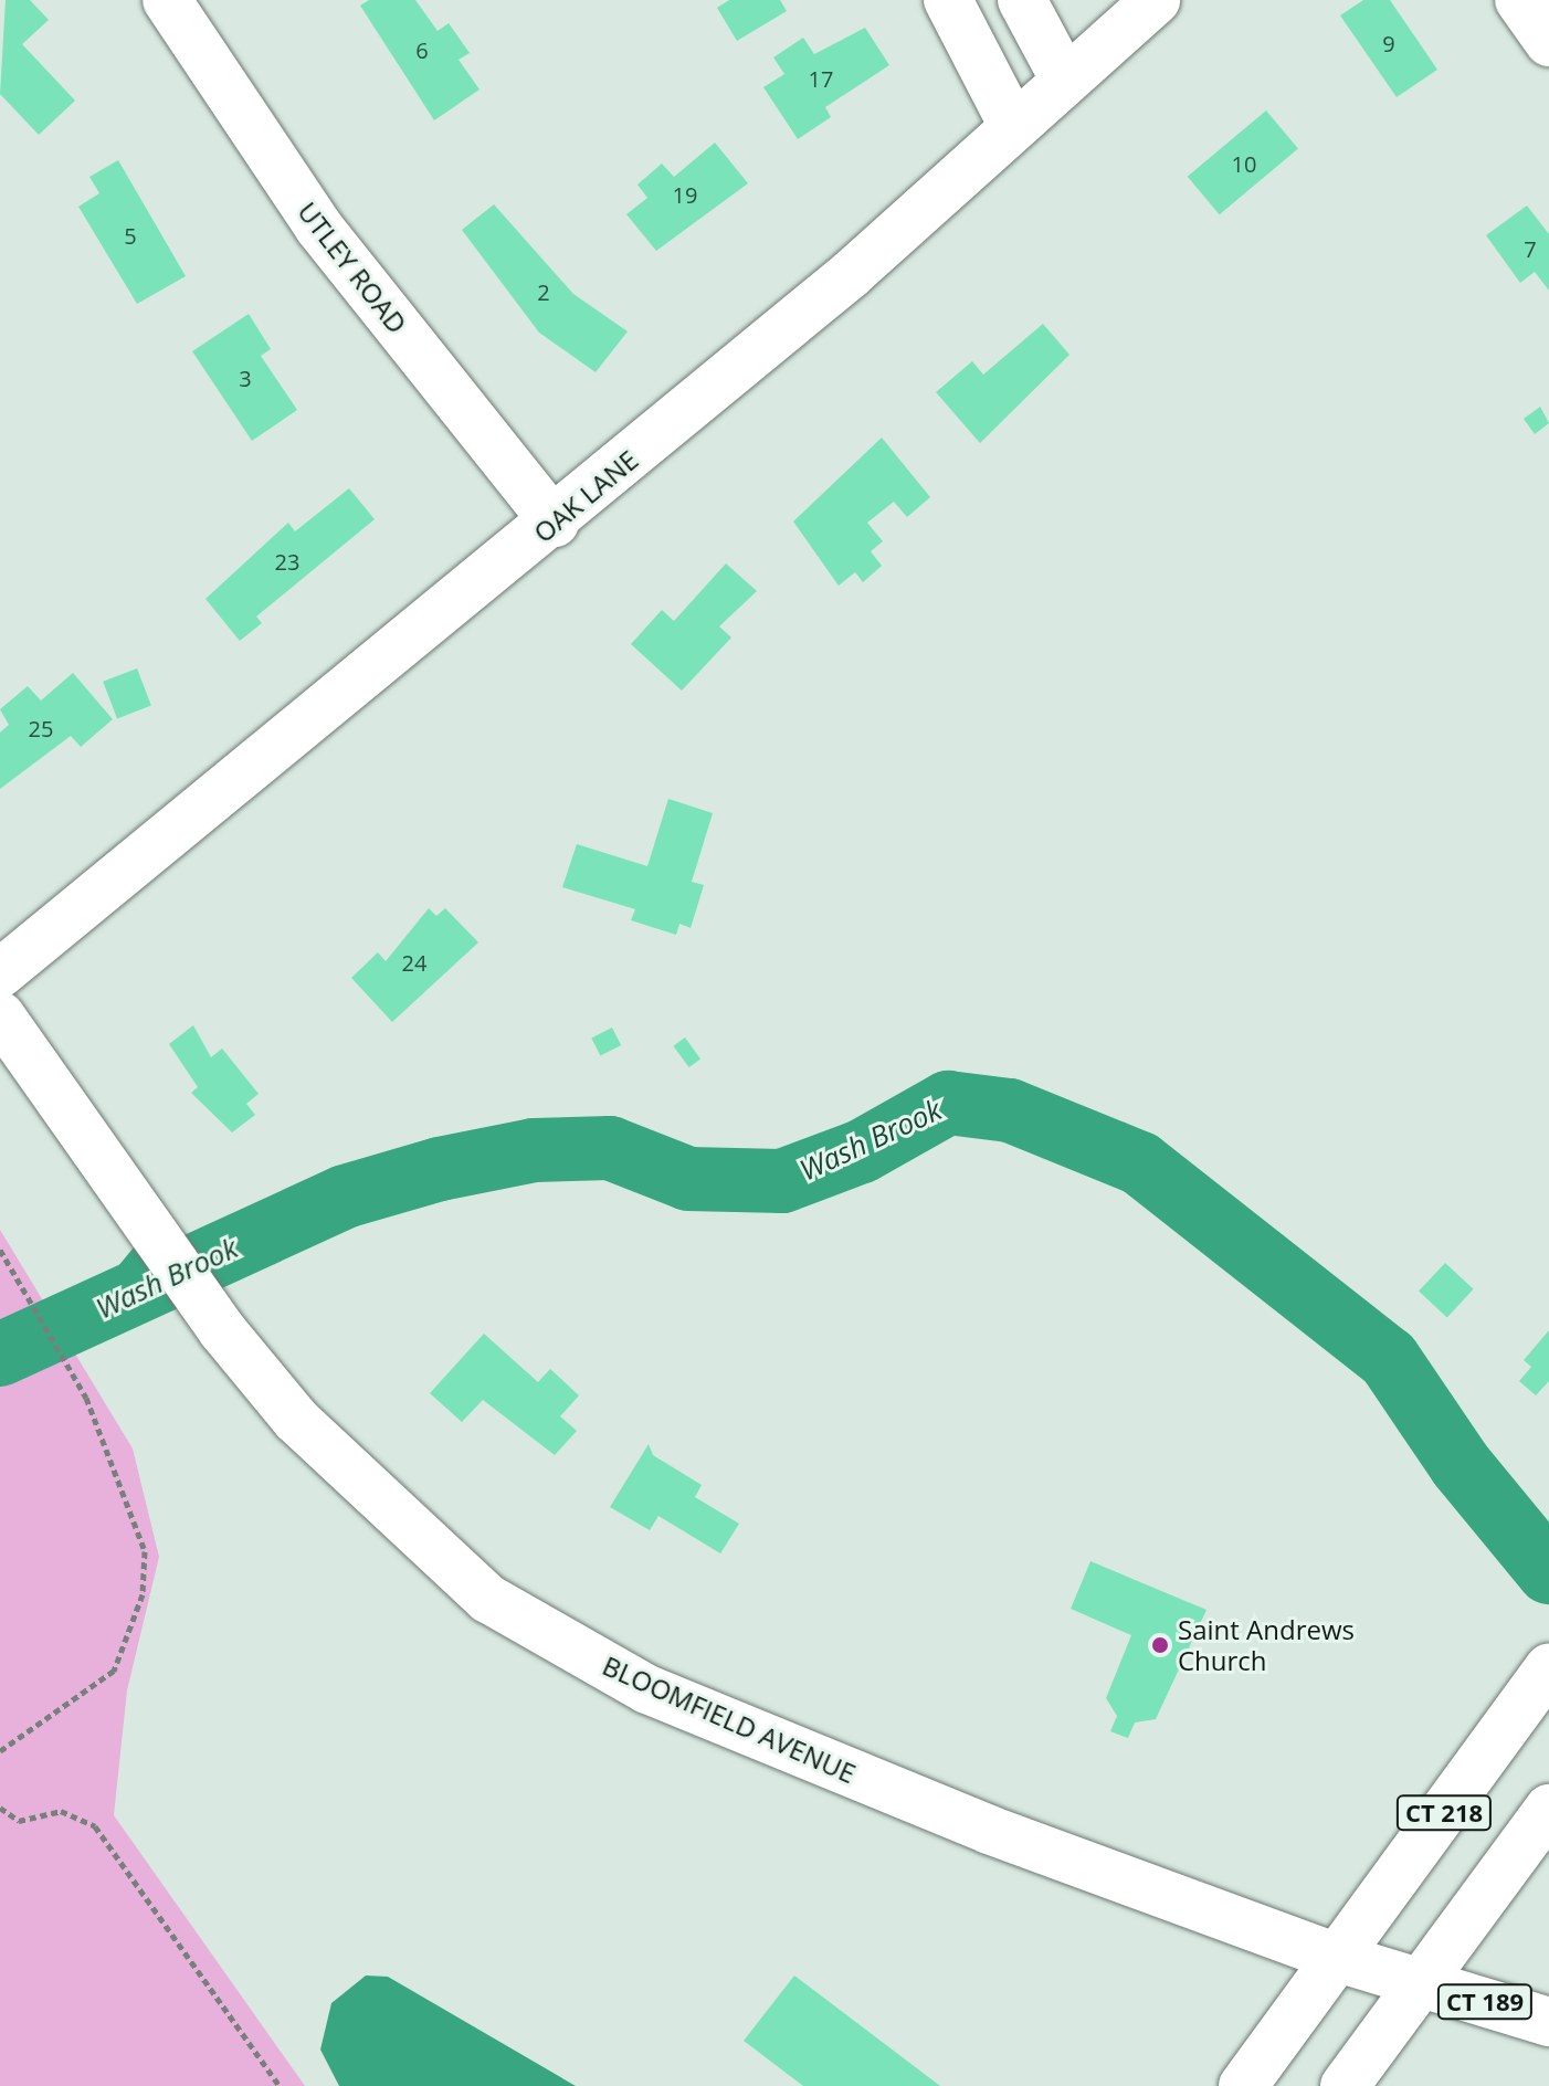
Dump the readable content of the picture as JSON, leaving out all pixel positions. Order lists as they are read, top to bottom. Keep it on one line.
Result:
{"streets":{"main road":["UTLEY ROAD","OAK LANE","BLOOMFIELD AVENUE","CT 218","CT 189"]},"crossings":[["UTLEY ROAD","OAK LANE"],["BLOOMFIELD AVENUE","CT 218"]],"water":["Wash Brook"],"places":["Saint Andrews Church"],"house_numbers":["9","6","17","10","19","5","7","2","3","23","25","24"]}
